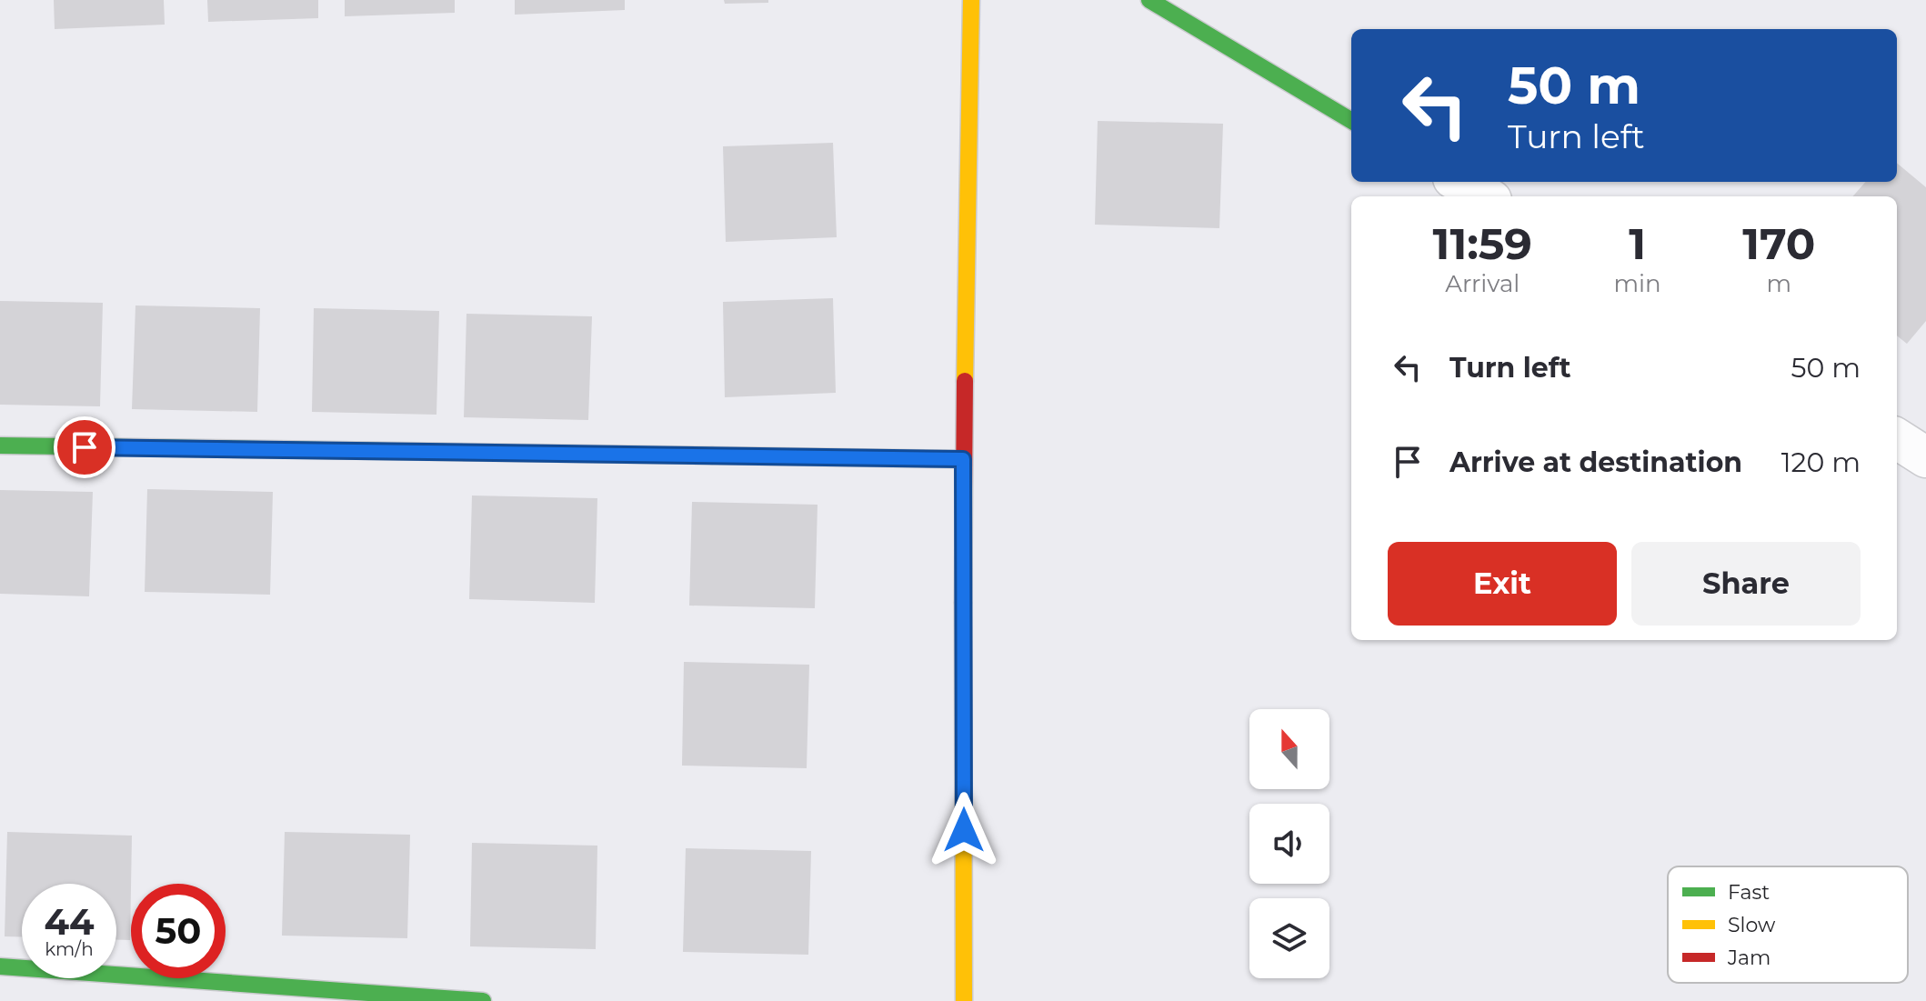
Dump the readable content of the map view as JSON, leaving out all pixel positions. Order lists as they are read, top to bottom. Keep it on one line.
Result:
{"legend":["Fast","Slow","Jam"],"north":"top","page":{"turn":["50 m","Turn left"],"eta":["11:59","Arrival","1","min","170","m"],"list":[{"name":"Turn left","value":"50 m"},{"name":"Arrive at destination","value":"120 m"}],"buttons":["Exit","Share"],"speed":"44 km/h","limit":"50"}}
